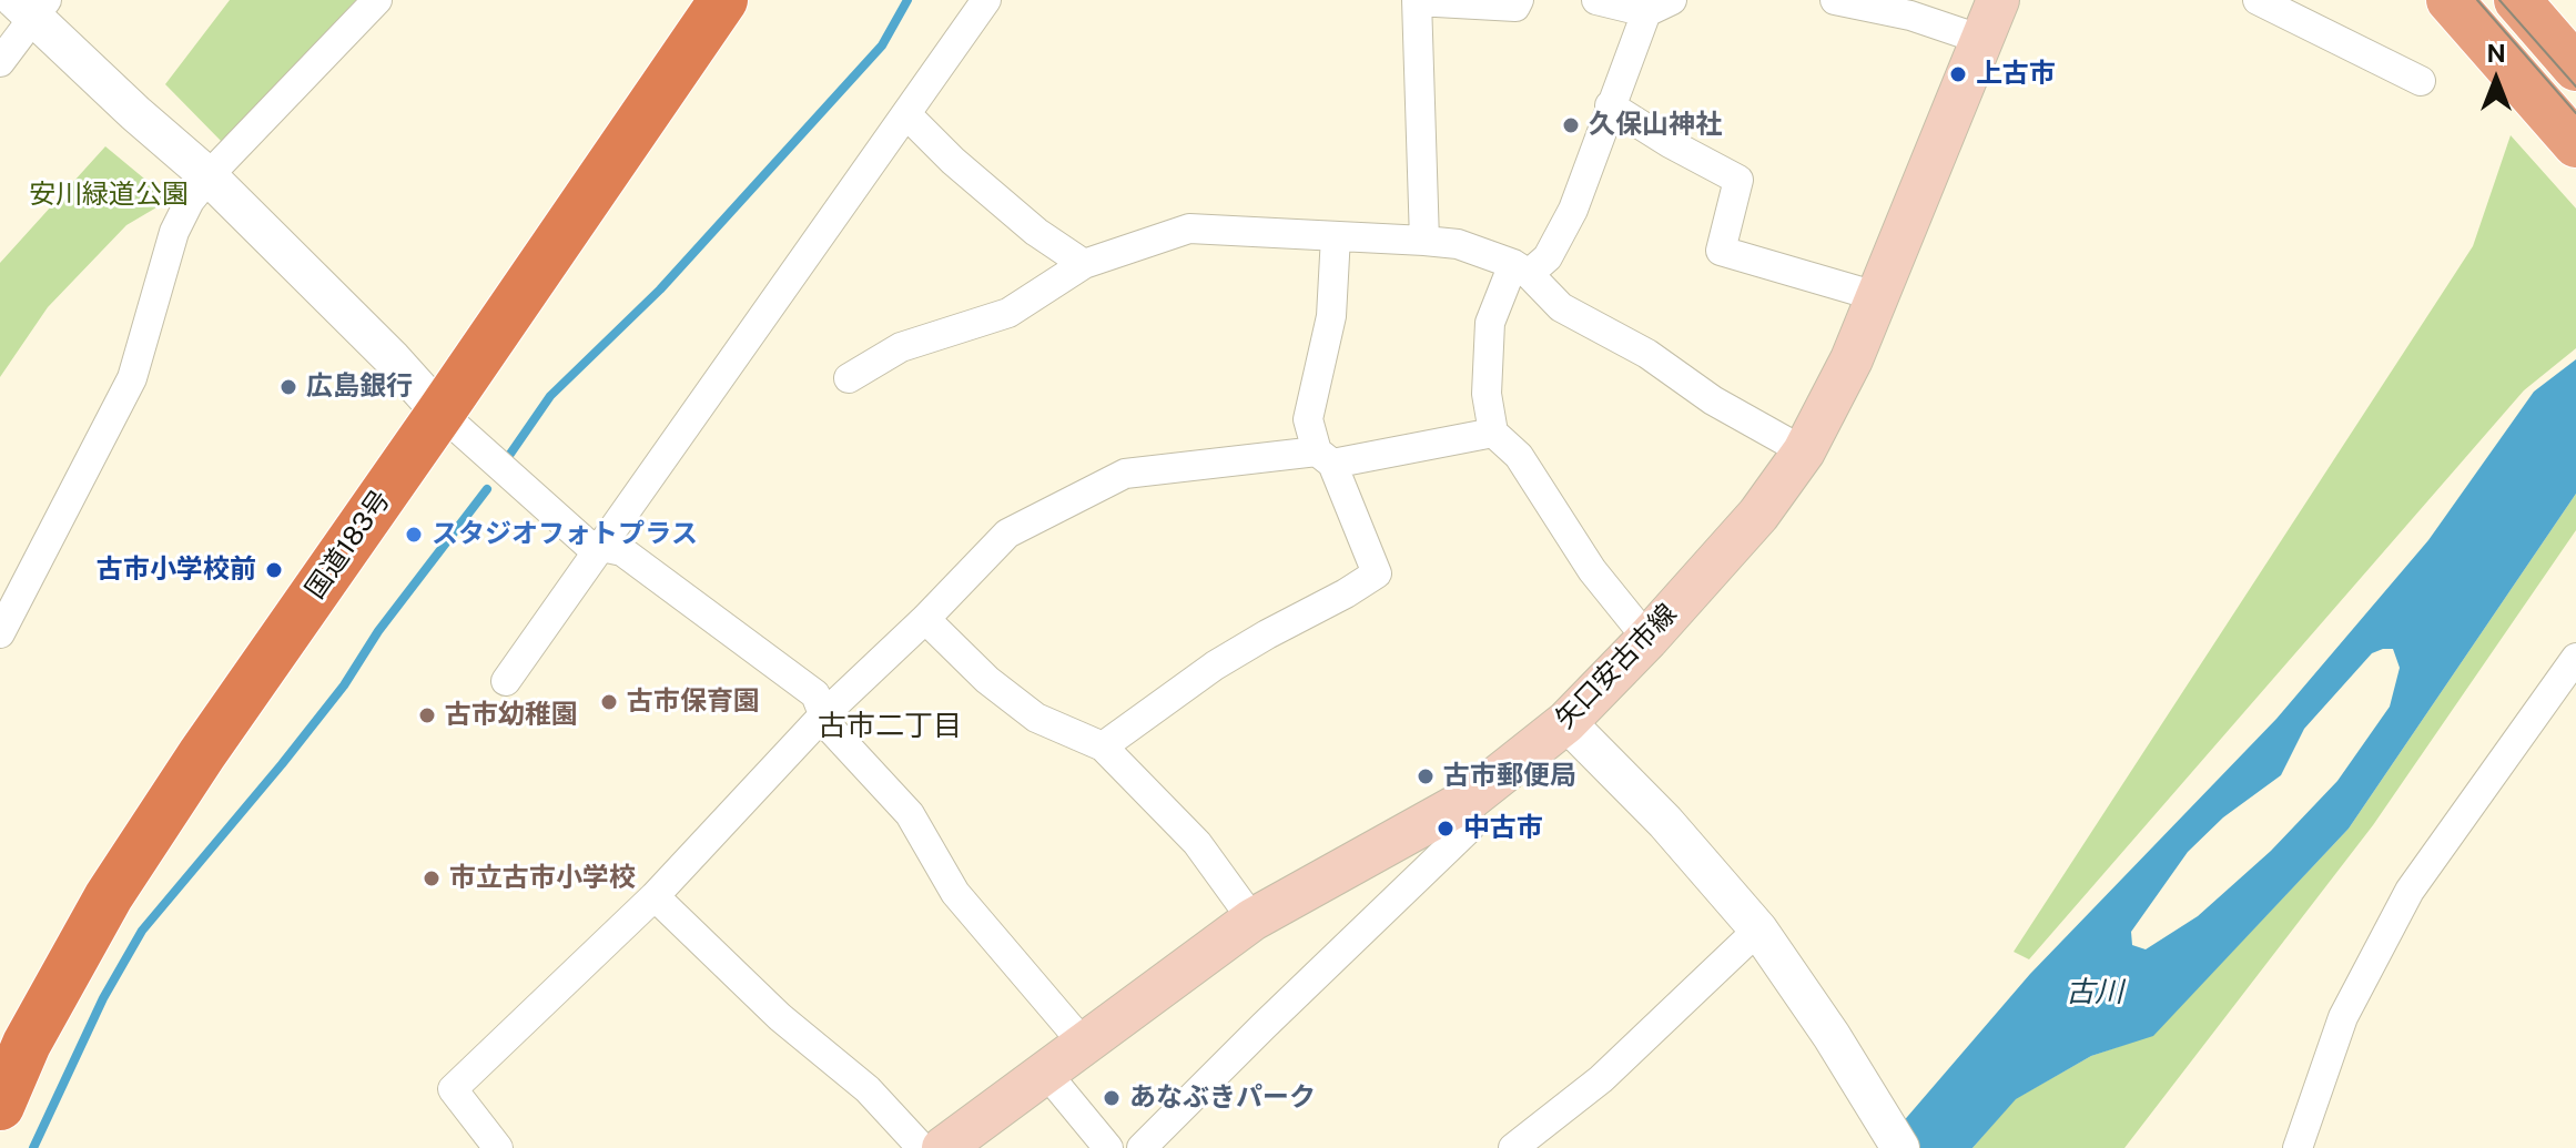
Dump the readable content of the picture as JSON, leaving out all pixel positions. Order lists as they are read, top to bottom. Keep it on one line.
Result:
{"streets":{"highway":["国道183号"],"main road":["矢口安古市線"]},"districts":["古市二丁目"],"water":["古川"],"parks":["安川緑道公園"],"places":["上古市","久保山神社","広島銀行","スタジオフォトプラス","古市小学校前","古市保育園","古市幼稚園","古市郵便局","中古市","市立古市小学校","あなぶきパーク"],"north":"top"}
